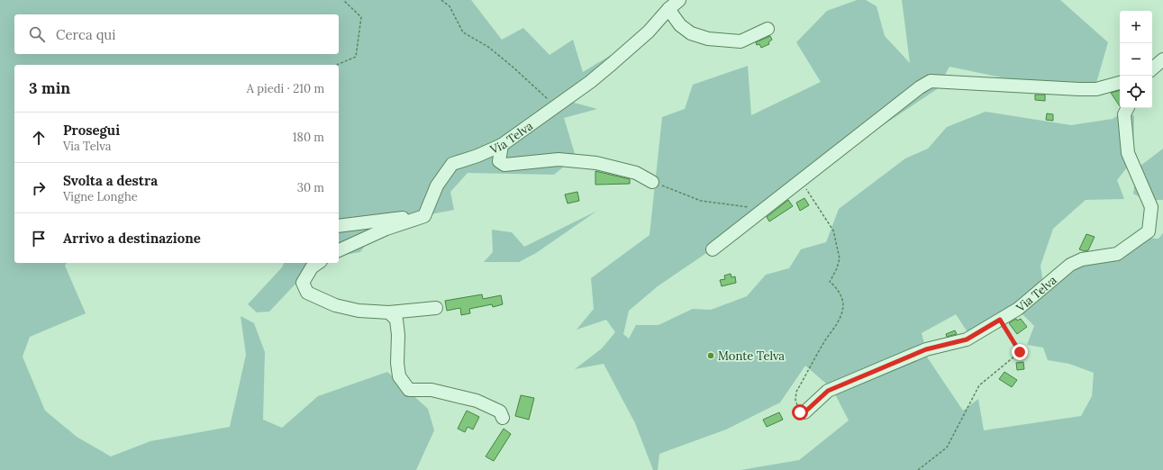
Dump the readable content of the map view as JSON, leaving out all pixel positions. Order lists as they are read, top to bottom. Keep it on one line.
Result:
{"streets":{"street":["Via Telva"]},"places":["Monte Telva"],"page":{"map_buttons":["+","−"],"search":"Cerca qui","heading":["3 min","A piedi · 210 m"],"list":[["Prosegui","Via Telva","180 m"],["Svolta a destra","Vigne Longhe","30 m"],"Arrivo a destinazione"]}}
